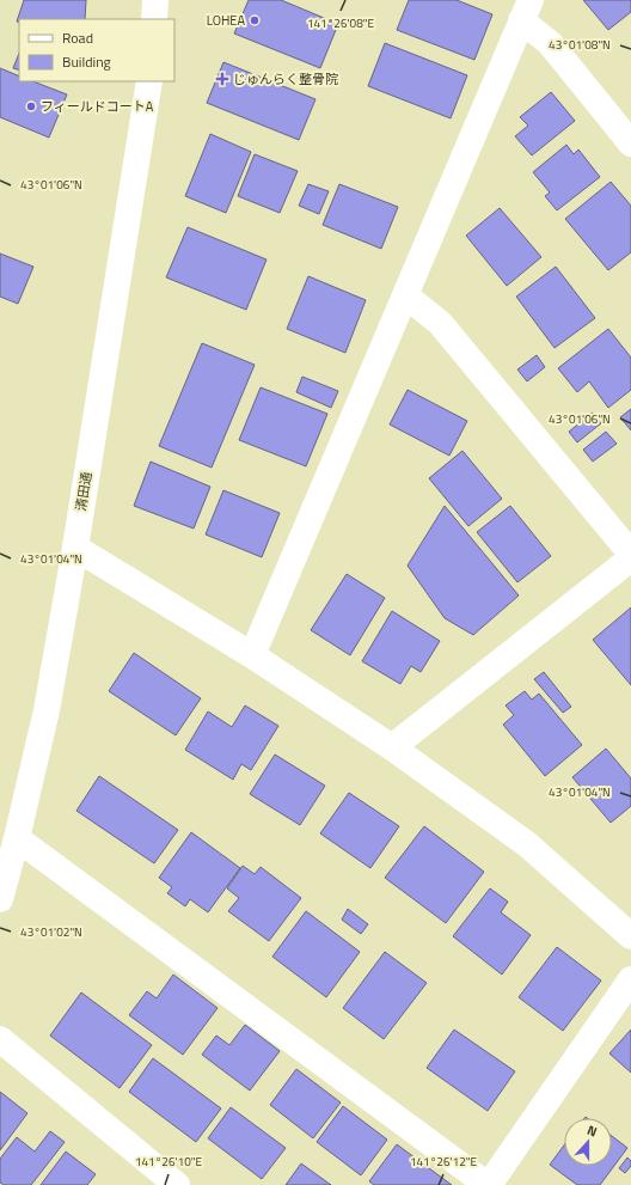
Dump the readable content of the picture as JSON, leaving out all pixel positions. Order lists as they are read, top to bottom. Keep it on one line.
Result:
{"streets":{"street":["清田通"]},"places":{"other":["LOHEA","フィールドコートA"],"health":["じゅんらく整骨院"]},"legend":["Road","Building"],"north":"top","coordinates":["141°26'08\"E","43°01'08\"N","43°01'06\"N","43°01'04\"N","43°01'02\"N","141°26'10\"E","141°26'12\"E"]}
